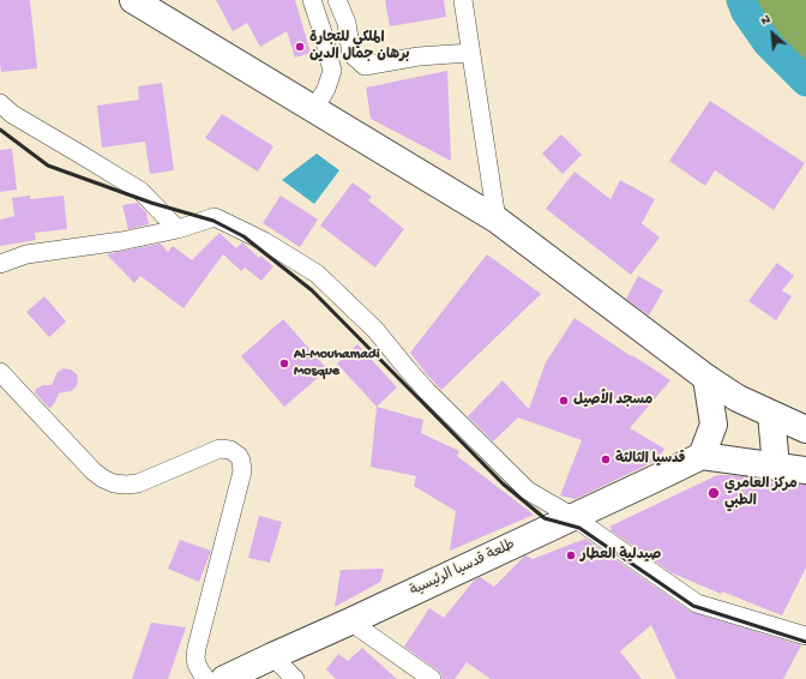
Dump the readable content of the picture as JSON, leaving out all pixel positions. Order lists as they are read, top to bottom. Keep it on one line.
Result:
{"streets":{"main road":["طلعة قدسيا الرئيسية"]},"places":["الملكي للتجارة برهان جمال الدين","Al-Mouhamadi Mosque","مسجد الأصيل","قدسيا الثالثة","مركز العامري الطبي","صيدلية العطار"],"north":"top left"}
